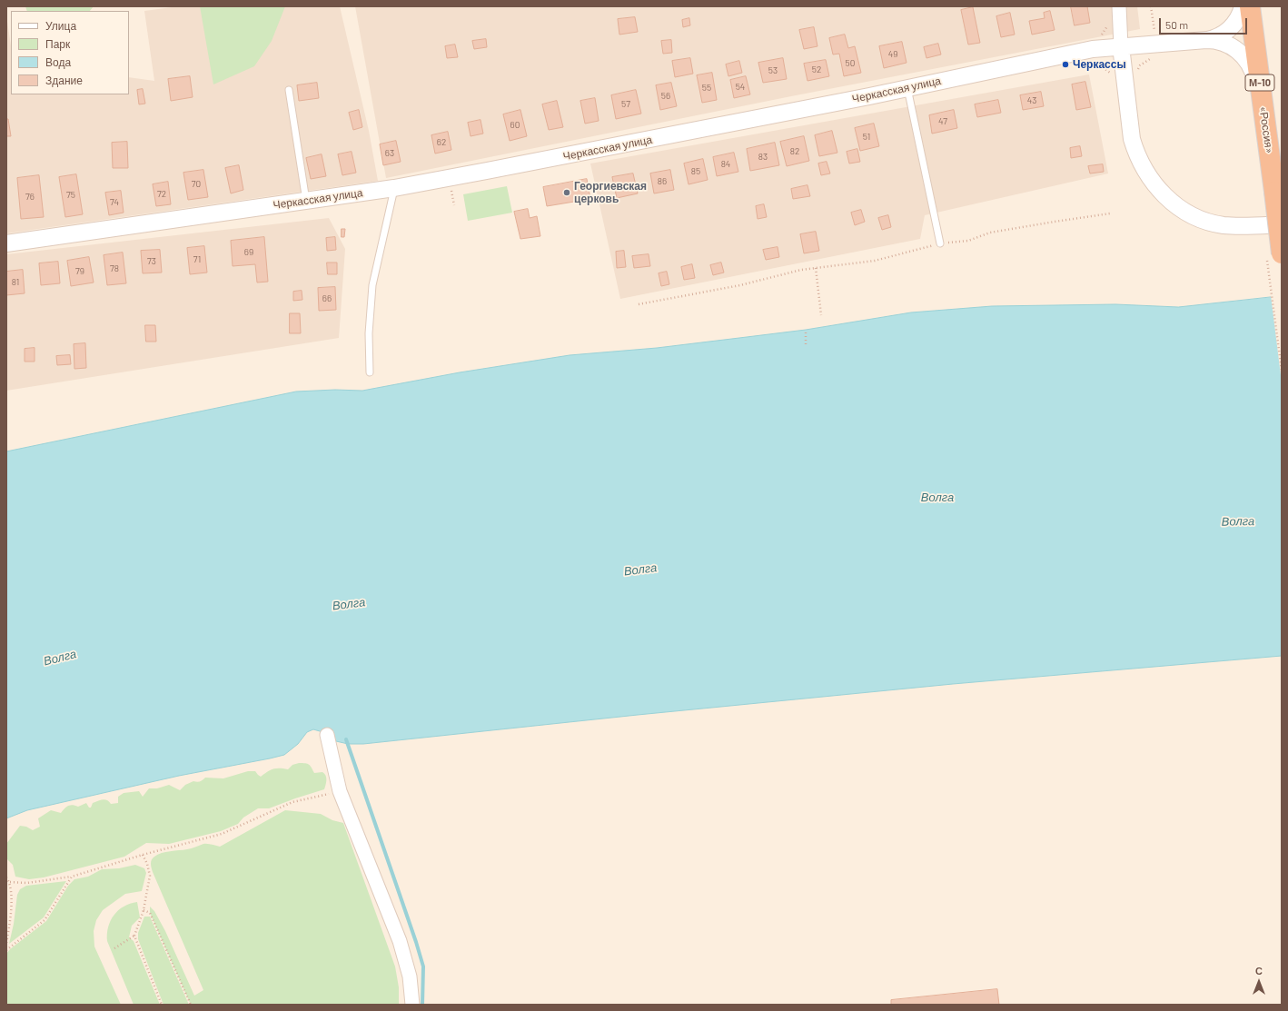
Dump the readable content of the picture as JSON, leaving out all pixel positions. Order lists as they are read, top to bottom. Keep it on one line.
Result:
{"streets":{"highway":["М-10","«Россия»"],"street":["Черкасская улица"]},"crossings":[["Черкасская улица","«Россия»"]],"water":["Волга"],"places":["Черкассы","Георгиевская церковь"],"house_numbers":["49","50","52","53","54","55","56","43","57","47","60","51","62","82","63","83","84","85","86","70","72","75","76","74","69","71","73","78","79","81","66"],"legend":["Улица","Парк","Вода","Здание"],"scale_bar":"50 m","north":"top"}
